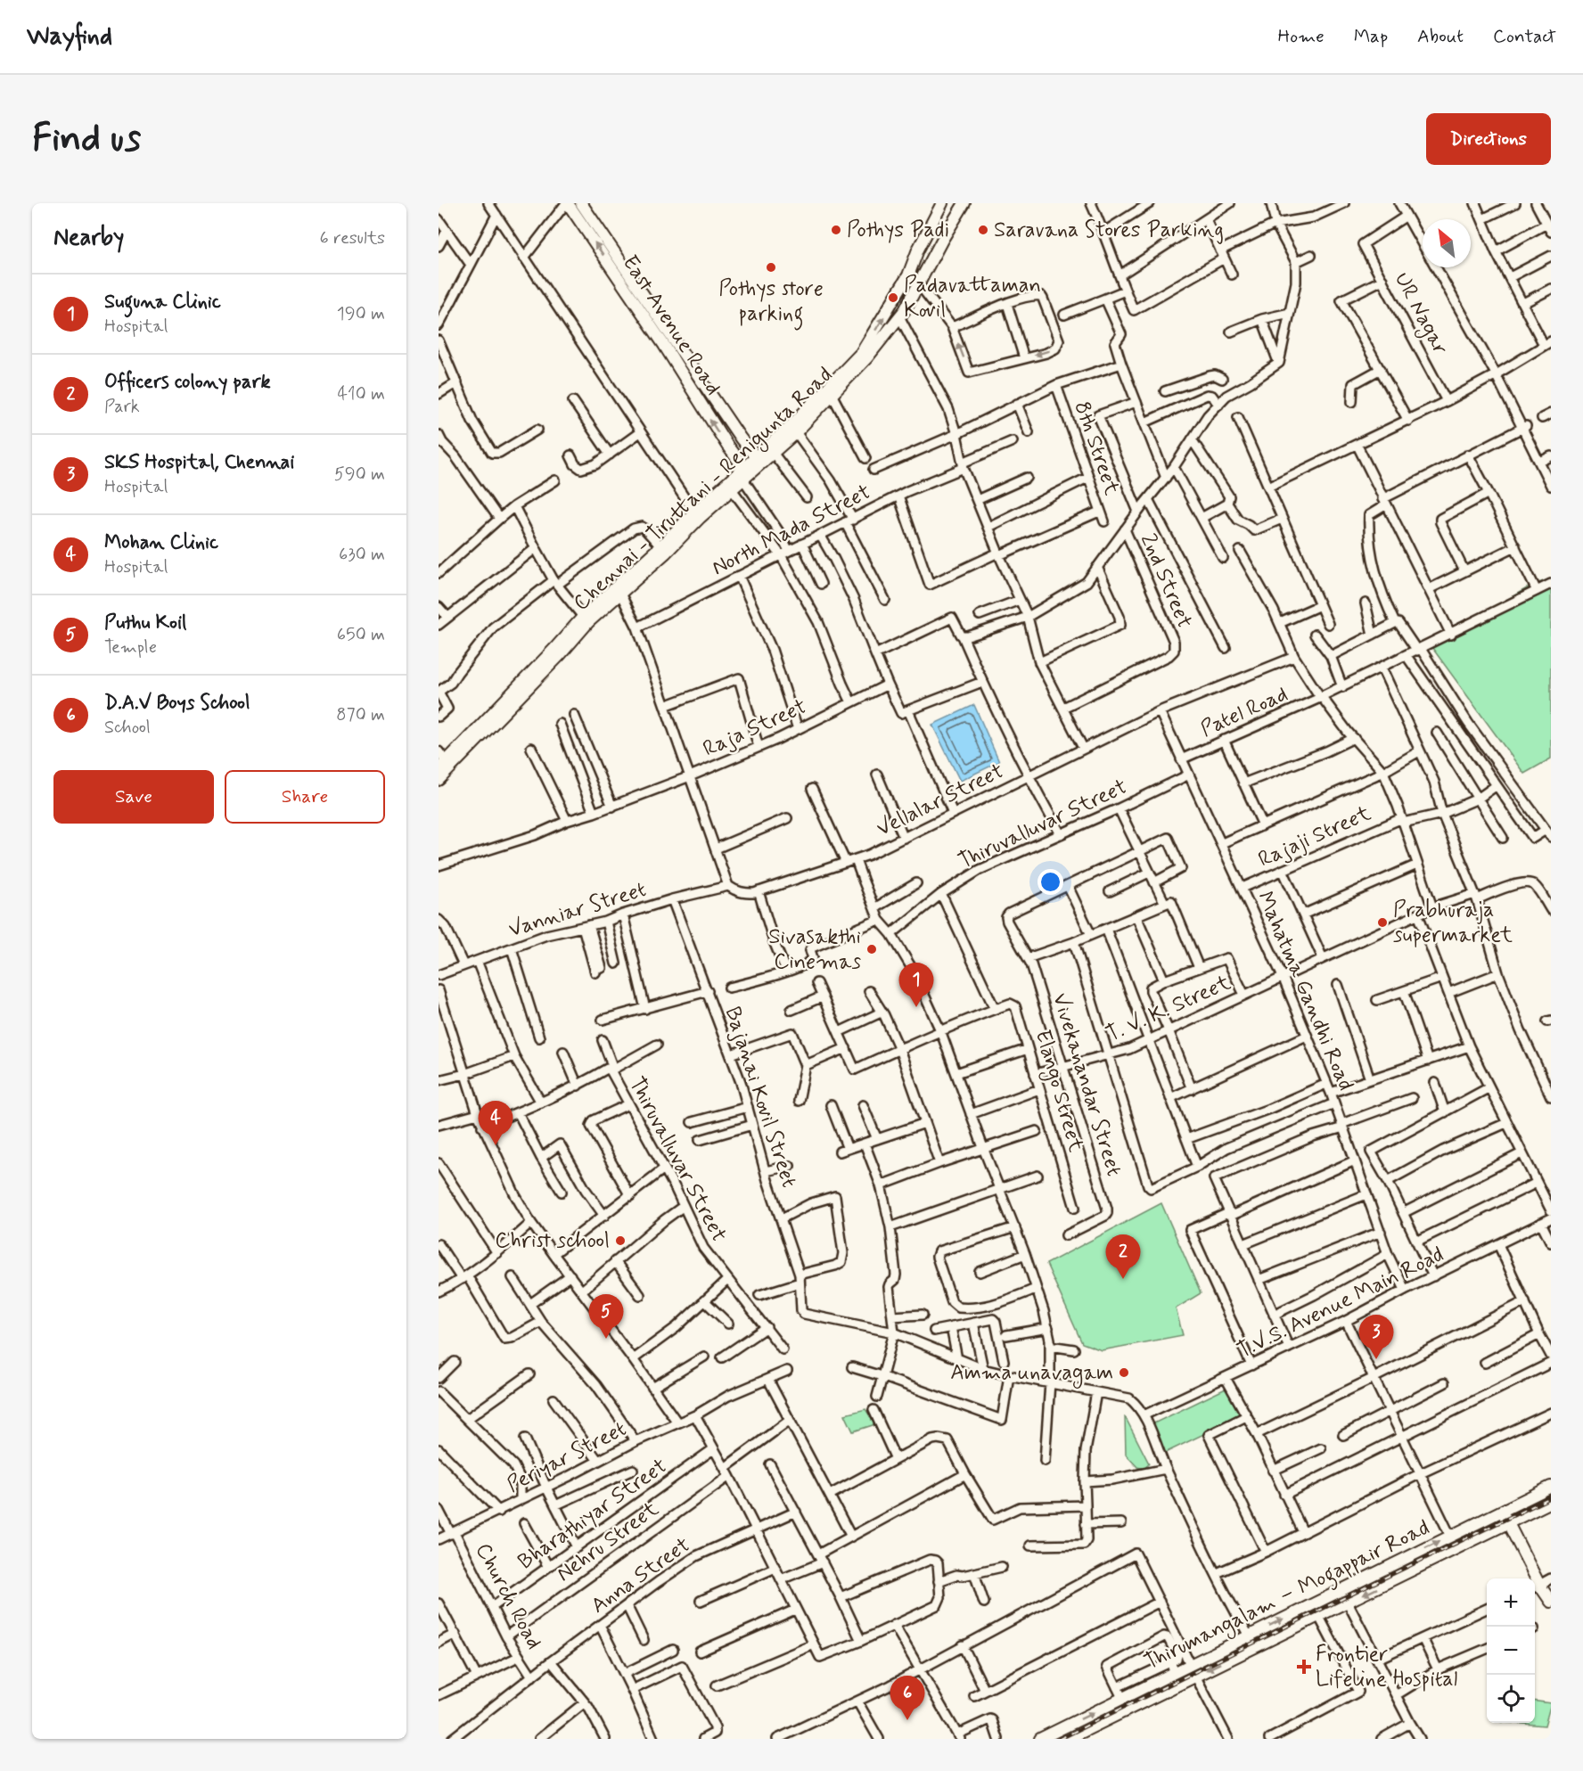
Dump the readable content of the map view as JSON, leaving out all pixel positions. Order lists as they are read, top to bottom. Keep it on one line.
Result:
{"streets":{"main road":["East Avenue Road","Chennai - Tiruttani - Renigunta Road","Thirumangalam – Mogappair Road"],"street":["UR Nagar","8th Street","North Mada Street","2nd Street","Patel Road","Raja Street","Vellalar Street","Thiruvalluvar Street","Rajaji Street","Vanniar Street","Mahatma Gandhi Road","T. V. K. Street","Vivekanandar Street","Elango Street","Bajanai Kovil Street","T.V.S. Avenue Main Road","Periyar Street","Bharathiyar Street","Nehru Street","Anna Street","Church Road"]},"crossings":[["East Avenue Road","Chennai - Tiruttani - Renigunta Road"],["Patel Road","Mahatma Gandhi Road"],["Vellalar Street","Vanniar Street"],["Vellalar Street","Mahatma Gandhi Road"],["Thiruvalluvar Street","Mahatma Gandhi Road"],["Rajaji Street","Mahatma Gandhi Road"],["Vanniar Street","Bajanai Kovil Street"],["Mahatma Gandhi Road","T. V. K. Street"],["Mahatma Gandhi Road","T.V.S. Avenue Main Road"],["T. V. K. Street","Vivekanandar Street"],["T. V. K. Street","Elango Street"],["Periyar Street","Church Road"],["Bharathiyar Street","Church Road"],["Nehru Street","Church Road"],["Anna Street","Church Road"]],"places":{"other":["Pothys Padi","Saravana Stores Parking","Pothys store parking","Padavattaman Kovil","Prabhuraja supermarket","Sivasakthi Cinemas","Christ school","Amma unavagam"],"health":["Frontier Lifeline Hospital"]},"north":"top left","page":{"header":"Wayfind","nav":["Home","Map","About","Contact"],"buttons":["Directions",["Save","Share"]],"title":"Find us","heading":["Nearby","6 results"],"list":[{"mark":"1","name":"Suguna Clinic","note":"Hospital","value":"190 m"},{"mark":"2","name":"Officers colony park","note":"Park","value":"410 m"},{"mark":"3","name":"SKS Hospital, Chennai","note":"Hospital","value":"590 m"},{"mark":"4","name":"Mohan Clinic","note":"Hospital","value":"630 m"},{"mark":"5","name":"Puthu Koil","note":"Temple","value":"650 m"},{"mark":"6","name":"D.A.V Boys School","note":"School","value":"870 m"}],"pins":["1","4","2","5","3","6"],"map_buttons":["+","−"]}}
